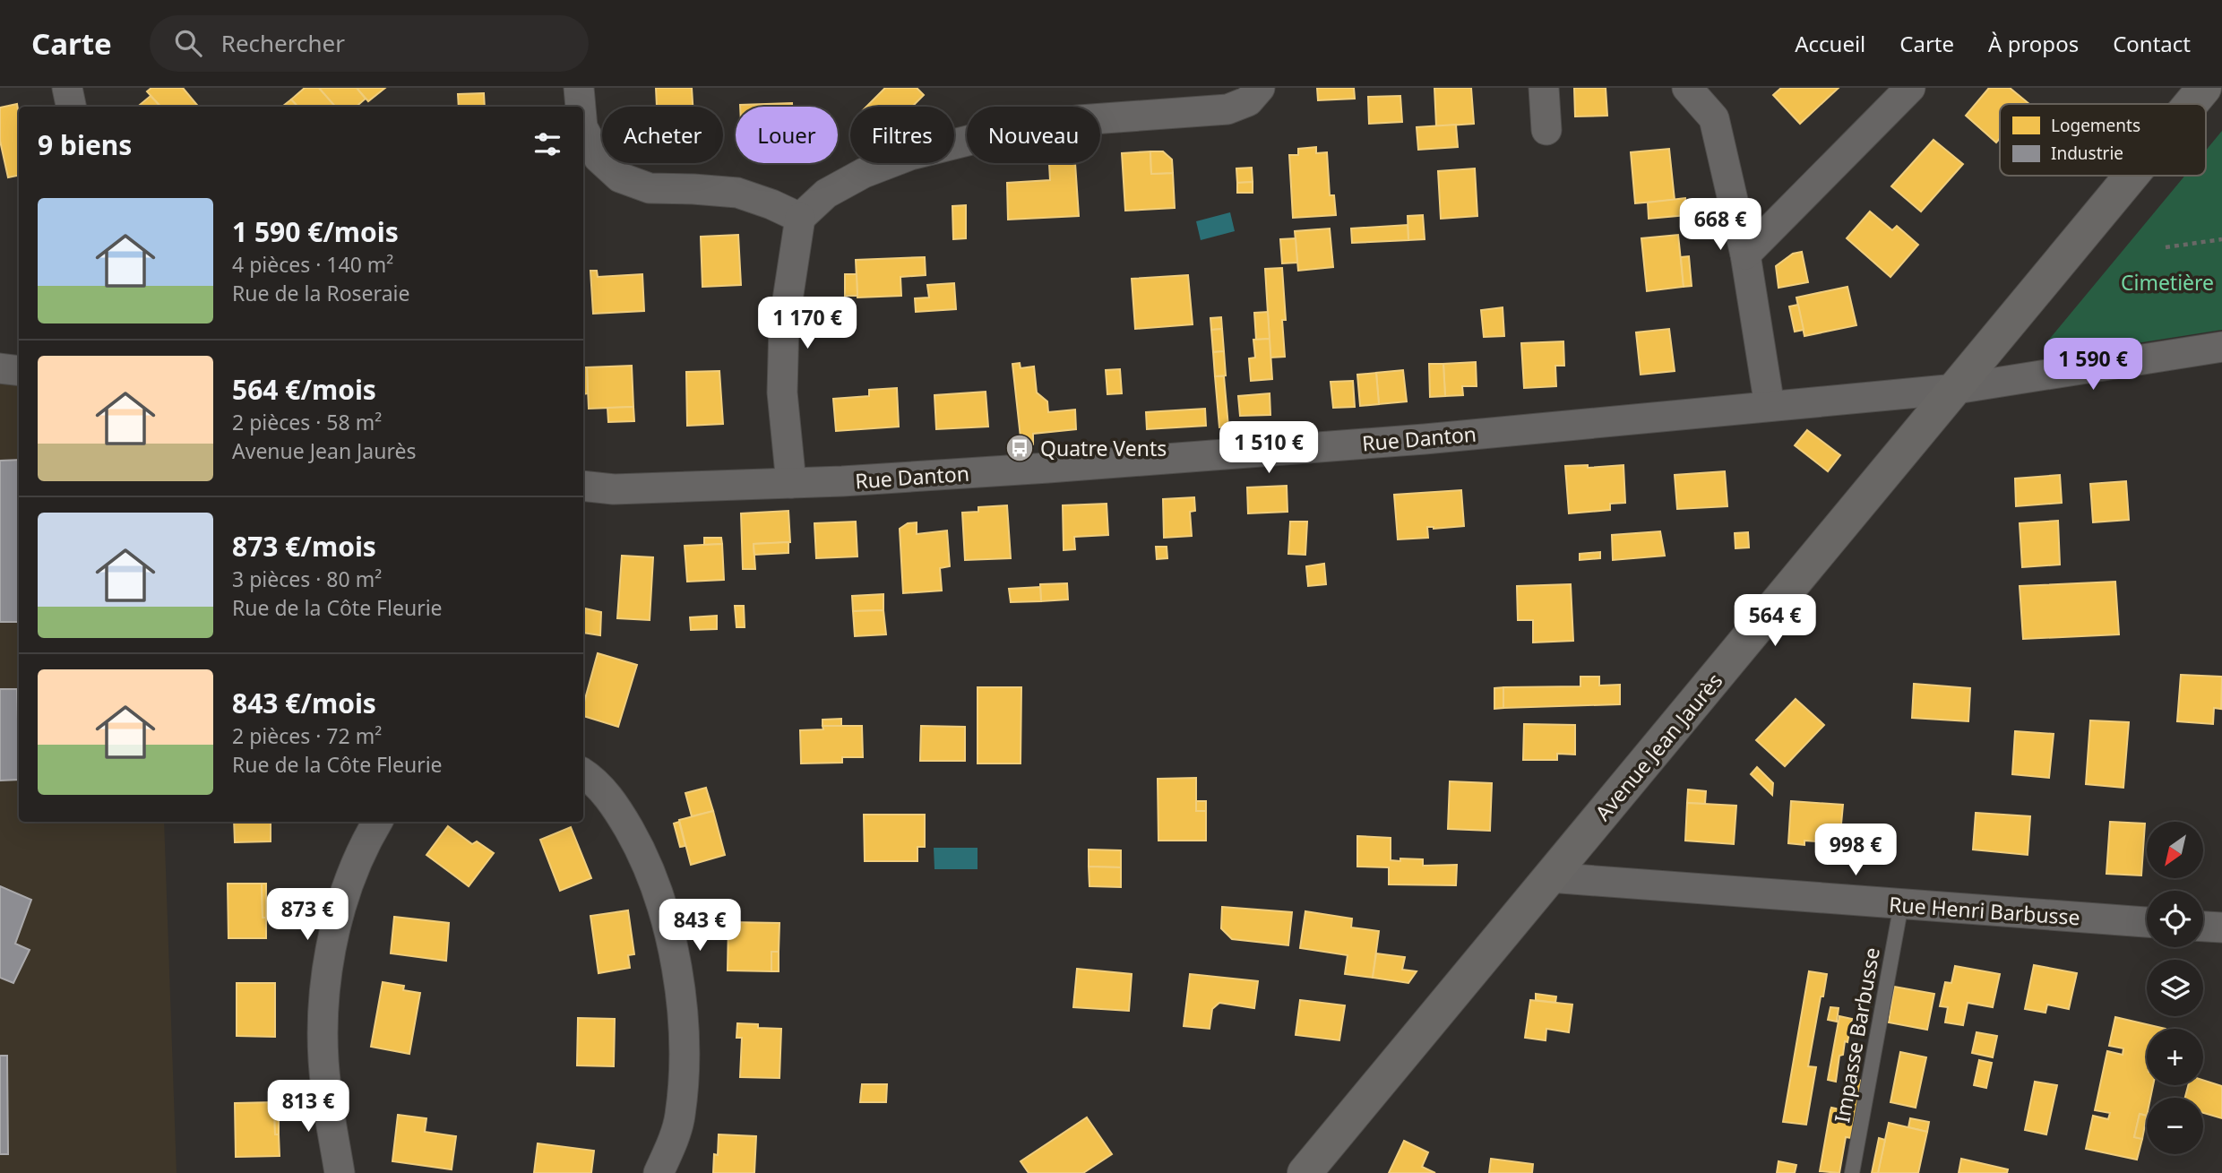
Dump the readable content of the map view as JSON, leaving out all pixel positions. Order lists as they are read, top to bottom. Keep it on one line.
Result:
{"streets":{"main road":["Avenue Jean Jaurès"],"street":["Rue Danton","Rue Henri Barbusse"],"lane":["Impasse Barbusse"]},"crossings":[["Rue Danton","Avenue Jean Jaurès"],["Avenue Jean Jaurès","Rue Henri Barbusse"],["Rue Henri Barbusse","Impasse Barbusse"]],"parks":["Cimetière"],"places":{"bus stop":["Quatre Vents"]},"legend":["Logements","Industrie"],"north":"bottom left","page":{"header":"Carte","search":"Rechercher","nav":["Accueil","Carte","À propos","Contact"],"chip":["Acheter","Louer","Filtres","Nouveau"],"heading":"9 biens","list":[{"name":"1 590 €/mois","note":"4 pièces · 140 m² · Rue de la Roseraie"},{"name":"564 €/mois","note":"2 pièces · 58 m² · Avenue Jean Jaurès"},{"name":"873 €/mois","note":"3 pièces · 80 m² · Rue de la Côte Fleurie"},{"name":"843 €/mois","note":"2 pièces · 72 m² · Rue de la Côte Fleurie"}],"price":["668 €","1 170 €","1 590 €","1 510 €","564 €","998 €","873 €","843 €","813 €"],"map_buttons":["+","−"]}}
